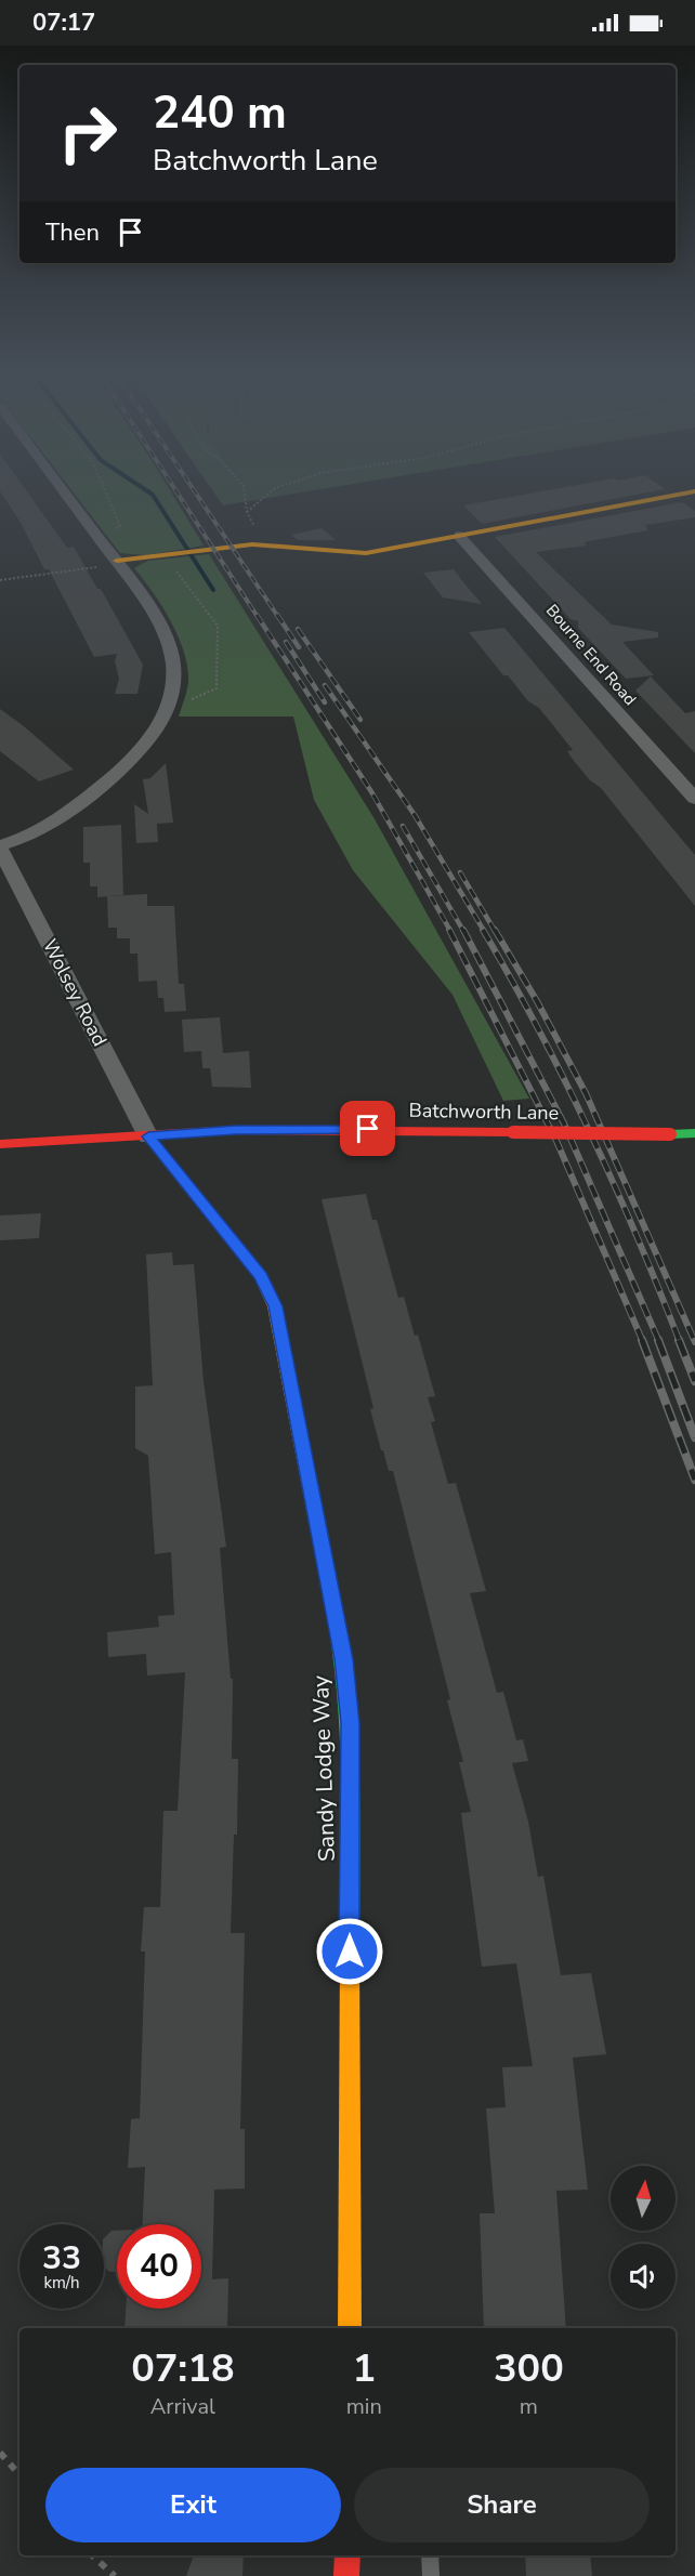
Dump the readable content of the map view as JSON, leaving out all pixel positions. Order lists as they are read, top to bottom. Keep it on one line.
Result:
{"streets":{"street":["Bourne End Road","Wolsey Road","Batchworth Lane","Sandy Lodge Way"]},"crossings":[["Wolsey Road","Batchworth Lane"],["Wolsey Road","Sandy Lodge Way"],["Batchworth Lane","Sandy Lodge Way"]],"north":"top","page":{"status":"07:17","turn":["240 m","Batchworth Lane"],"then":"Then","speed":"33 km/h","limit":"40","eta":["07:18","Arrival","1","min","300","m"],"buttons":["Exit","Share"]}}
